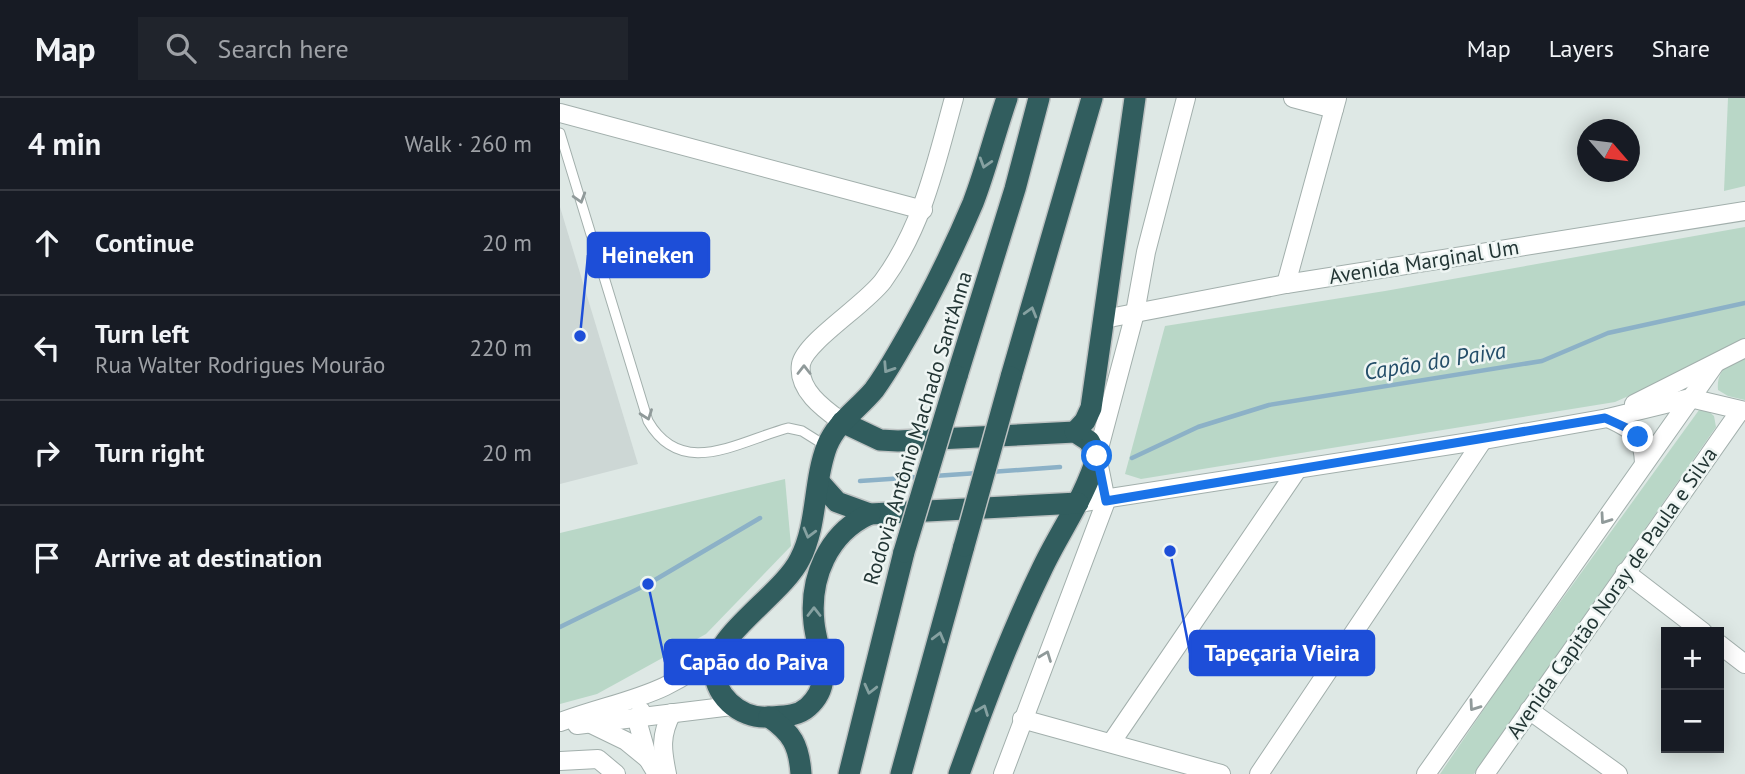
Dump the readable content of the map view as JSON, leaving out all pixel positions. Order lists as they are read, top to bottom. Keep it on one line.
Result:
{"streets":{"highway":["Rodovia Antônio Machado Sant'Anna"],"street":["Avenida Marginal Um","Avenida Capitão Noray de Paula e Silva"]},"water":["Capão do Paiva"],"places":["Heineken","Tapeçaria Vieira","Capão do Paiva"],"north":"bottom right","page":{"header":"Map","search":"Search here","nav":["Map","Layers","Share"],"heading":["4 min","Walk · 260 m"],"list":[["Continue","20 m"],["Turn left","Rua Walter Rodrigues Mourão","220 m"],["Turn right","20 m"],"Arrive at destination"],"map_buttons":["+","−"]}}
